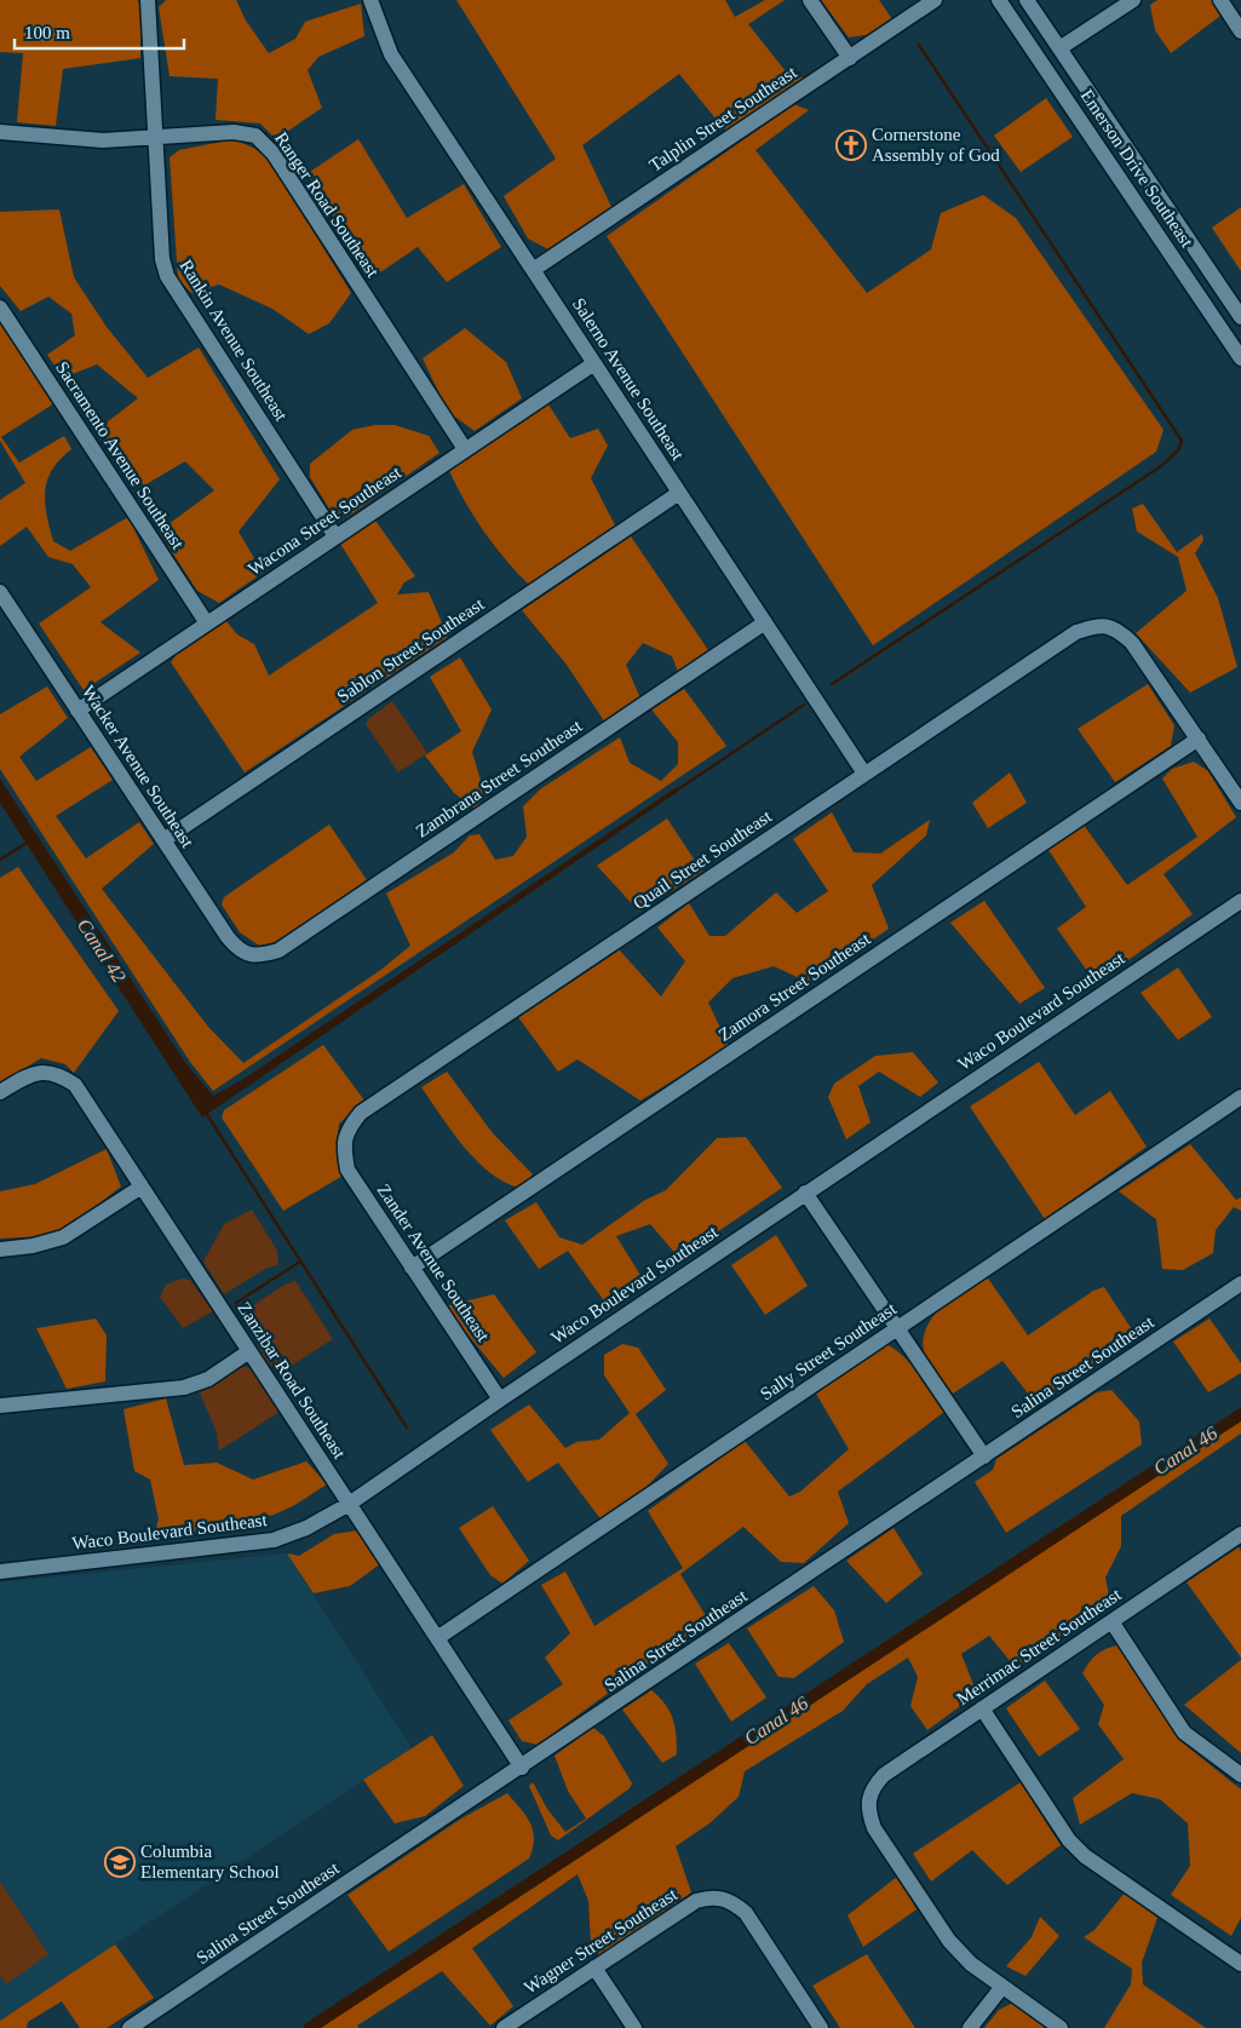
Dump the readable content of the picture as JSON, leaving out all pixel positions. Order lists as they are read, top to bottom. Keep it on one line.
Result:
{"streets":{"street":["Talplin Street Southeast","Emerson Drive Southeast","Ranger Road Southeast","Rankin Avenue Southeast","Salerno Avenue Southeast","Sacramento Avenue Southeast","Wacona Street Southeast","Sablon Street Southeast","Wacker Avenue Southeast","Zambrana Street Southeast","Quail Street Southeast","Zamora Street Southeast","Waco Boulevard Southeast","Zander Avenue Southeast","Sally Street Southeast","Salina Street Southeast","Zanzibar Road Southeast","Merrimac Street Southeast","Wagner Street Southeast"]},"crossings":[["Talplin Street Southeast","Salerno Avenue Southeast"],["Ranger Road Southeast","Rankin Avenue Southeast"],["Ranger Road Southeast","Wacona Street Southeast"],["Rankin Avenue Southeast","Wacona Street Southeast"],["Salerno Avenue Southeast","Wacona Street Southeast"],["Salerno Avenue Southeast","Sablon Street Southeast"],["Salerno Avenue Southeast","Zambrana Street Southeast"],["Salerno Avenue Southeast","Quail Street Southeast"],["Sacramento Avenue Southeast","Wacona Street Southeast"],["Wacona Street Southeast","Wacker Avenue Southeast"],["Sablon Street Southeast","Wacker Avenue Southeast"],["Wacker Avenue Southeast","Zambrana Street Southeast"],["Quail Street Southeast","Zamora Street Southeast"],["Quail Street Southeast","Zander Avenue Southeast"],["Zamora Street Southeast","Zander Avenue Southeast"],["Waco Boulevard Southeast","Zander Avenue Southeast"],["Waco Boulevard Southeast","Zanzibar Road Southeast"],["Sally Street Southeast","Zanzibar Road Southeast"],["Salina Street Southeast","Zanzibar Road Southeast"]],"water":["Canal 42","Canal 46"],"places":{"church":["Cornerstone Assembly of God"],"school or university":["Columbia Elementary School"]},"scale_bar":"100 m"}
